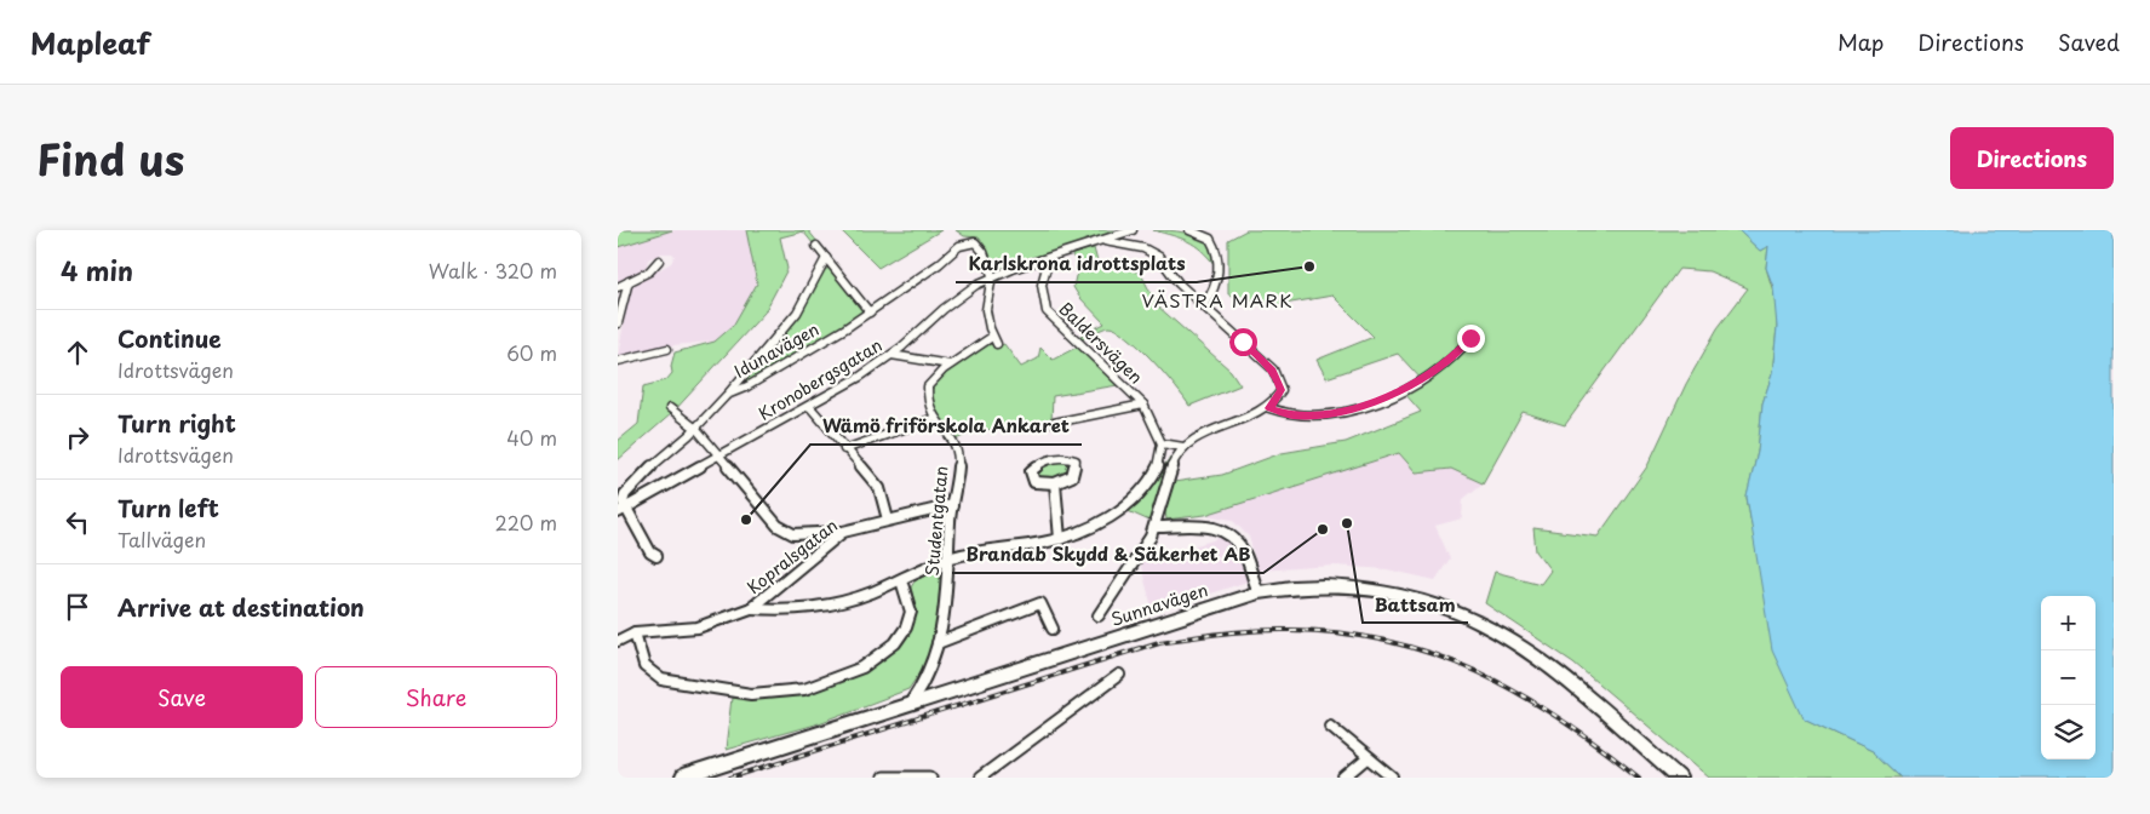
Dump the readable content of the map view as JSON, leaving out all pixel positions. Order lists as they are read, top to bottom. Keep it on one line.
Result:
{"streets":{"main road":["Sunnavägen"],"street":["Baldersvägen","Idunavägen","Kronobergsgatan","Studentgatan","Kopralsgatan"]},"crossings":[["Baldersvägen","Kronobergsgatan"],["Idunavägen","Kronobergsgatan"],["Studentgatan","Kopralsgatan"],["Studentgatan","Sunnavägen"]],"districts":["VÄSTRA MARK"],"places":["Karlskrona idrottsplats","Wämö friförskola Ankaret","Battsam","Brandab Skydd & Säkerhet AB"],"page":{"header":"Mapleaf","nav":["Map","Directions","Saved"],"title":"Find us","buttons":["Directions",["Save","Share"]],"heading":["4 min","Walk · 320 m"],"list":[["Continue","Idrottsvägen","60 m"],["Turn right","Idrottsvägen","40 m"],["Turn left","Tallvägen","220 m"],"Arrive at destination"],"map_buttons":["+","−"]}}
